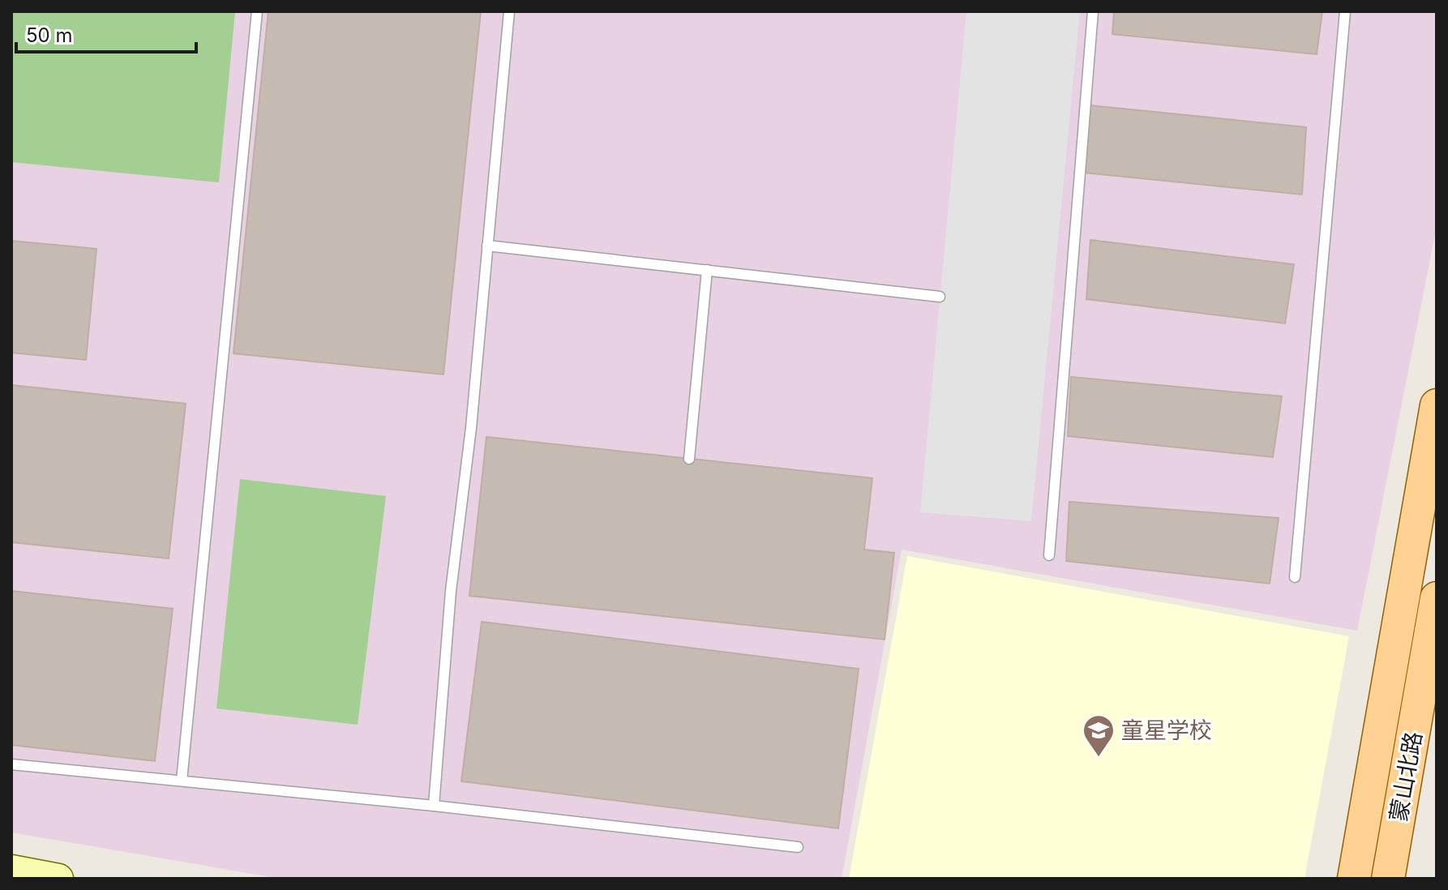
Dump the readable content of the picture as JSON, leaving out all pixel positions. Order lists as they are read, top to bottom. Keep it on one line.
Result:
{"streets":{"main road":["蒙山北路"]},"places":{"school or university":["童星学校"]},"scale_bar":"50 m"}
